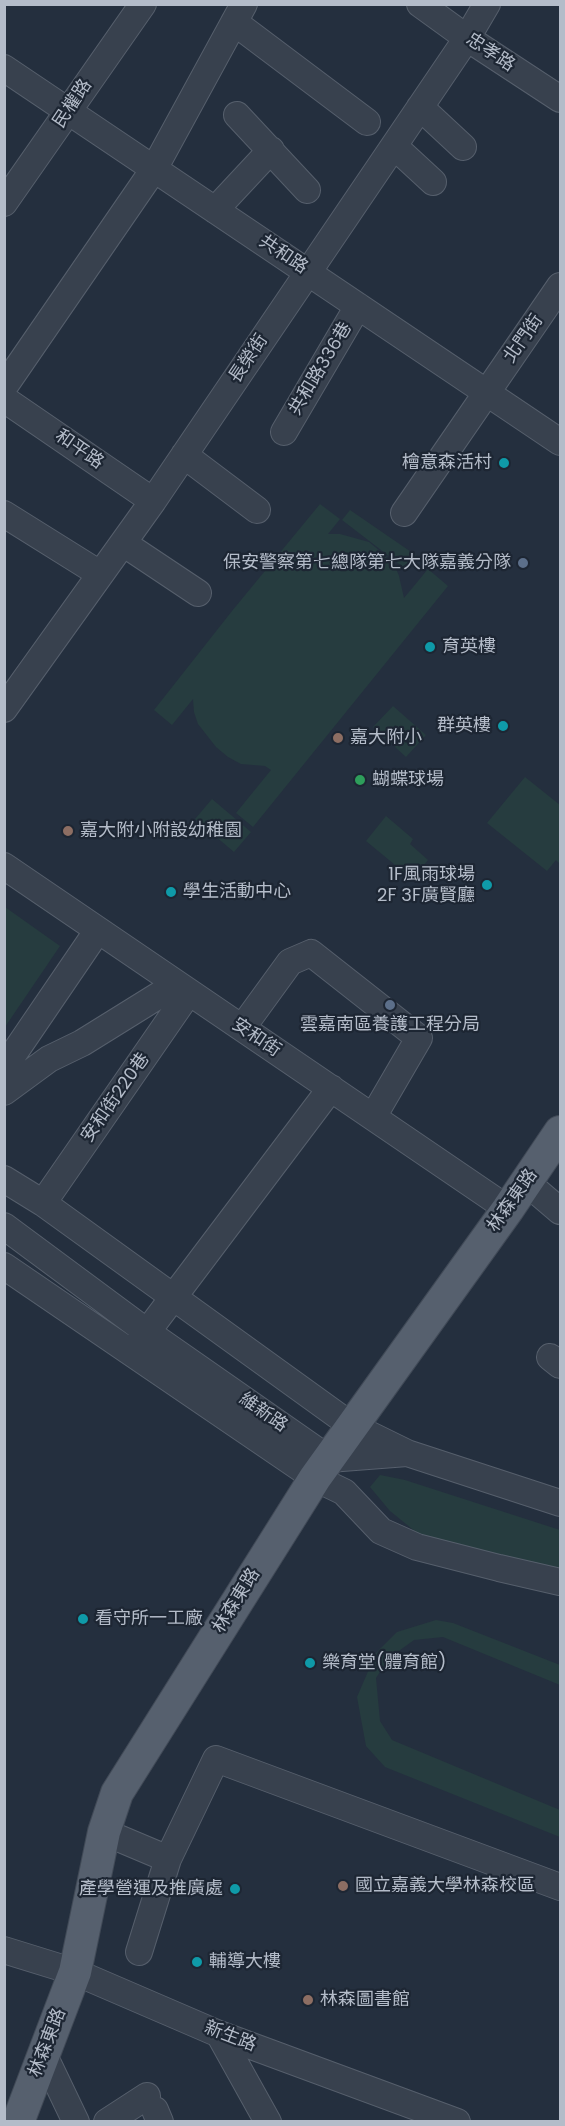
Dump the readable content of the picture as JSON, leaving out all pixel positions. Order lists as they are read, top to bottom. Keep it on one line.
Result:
{"streets":{"main road":["林森東路"],"street":["忠孝路","民權路","共和路","北門街","長榮街","共和路336巷","和平路","安和街","安和街220巷","維新路","新生路"]},"crossings":[["忠孝路","長榮街"],["民權路","共和路"],["共和路","北門街"],["共和路","長榮街"],["共和路","共和路336巷"],["長榮街","和平路"],["安和街","安和街220巷"],["安和街","林森東路"],["林森東路","維新路"],["林森東路","新生路"]],"places":["檜意森活村","保安警察第七總隊第七大隊嘉義分隊","育英樓","群英樓","嘉大附小","蝴蝶球場","嘉大附小附設幼稚園","1F風雨球場 2F 3F廣賢廳","學生活動中心","雲嘉南區養護工程分局","看守所一工廠","樂育堂(體育館)","國立嘉義大學林森校區","產學營運及推廣處","輔導大樓","林森圖書館"]}
